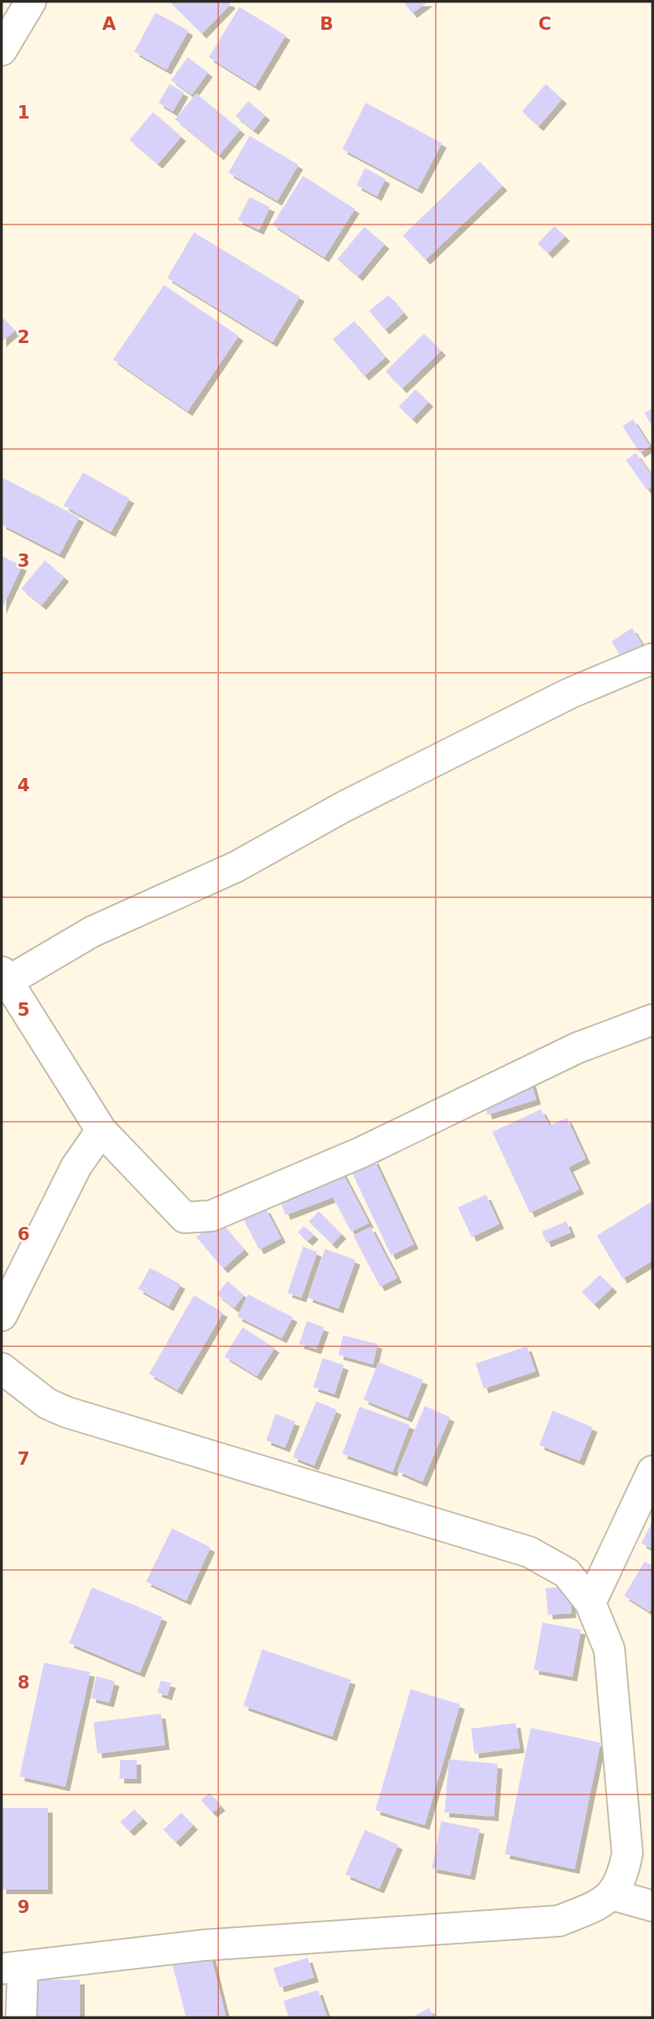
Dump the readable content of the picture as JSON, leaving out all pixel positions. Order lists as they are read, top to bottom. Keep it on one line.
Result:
{"grid":{"columns":["A","B","C"],"rows":["1","2","3","4","5","6","7","8","9"]}}
